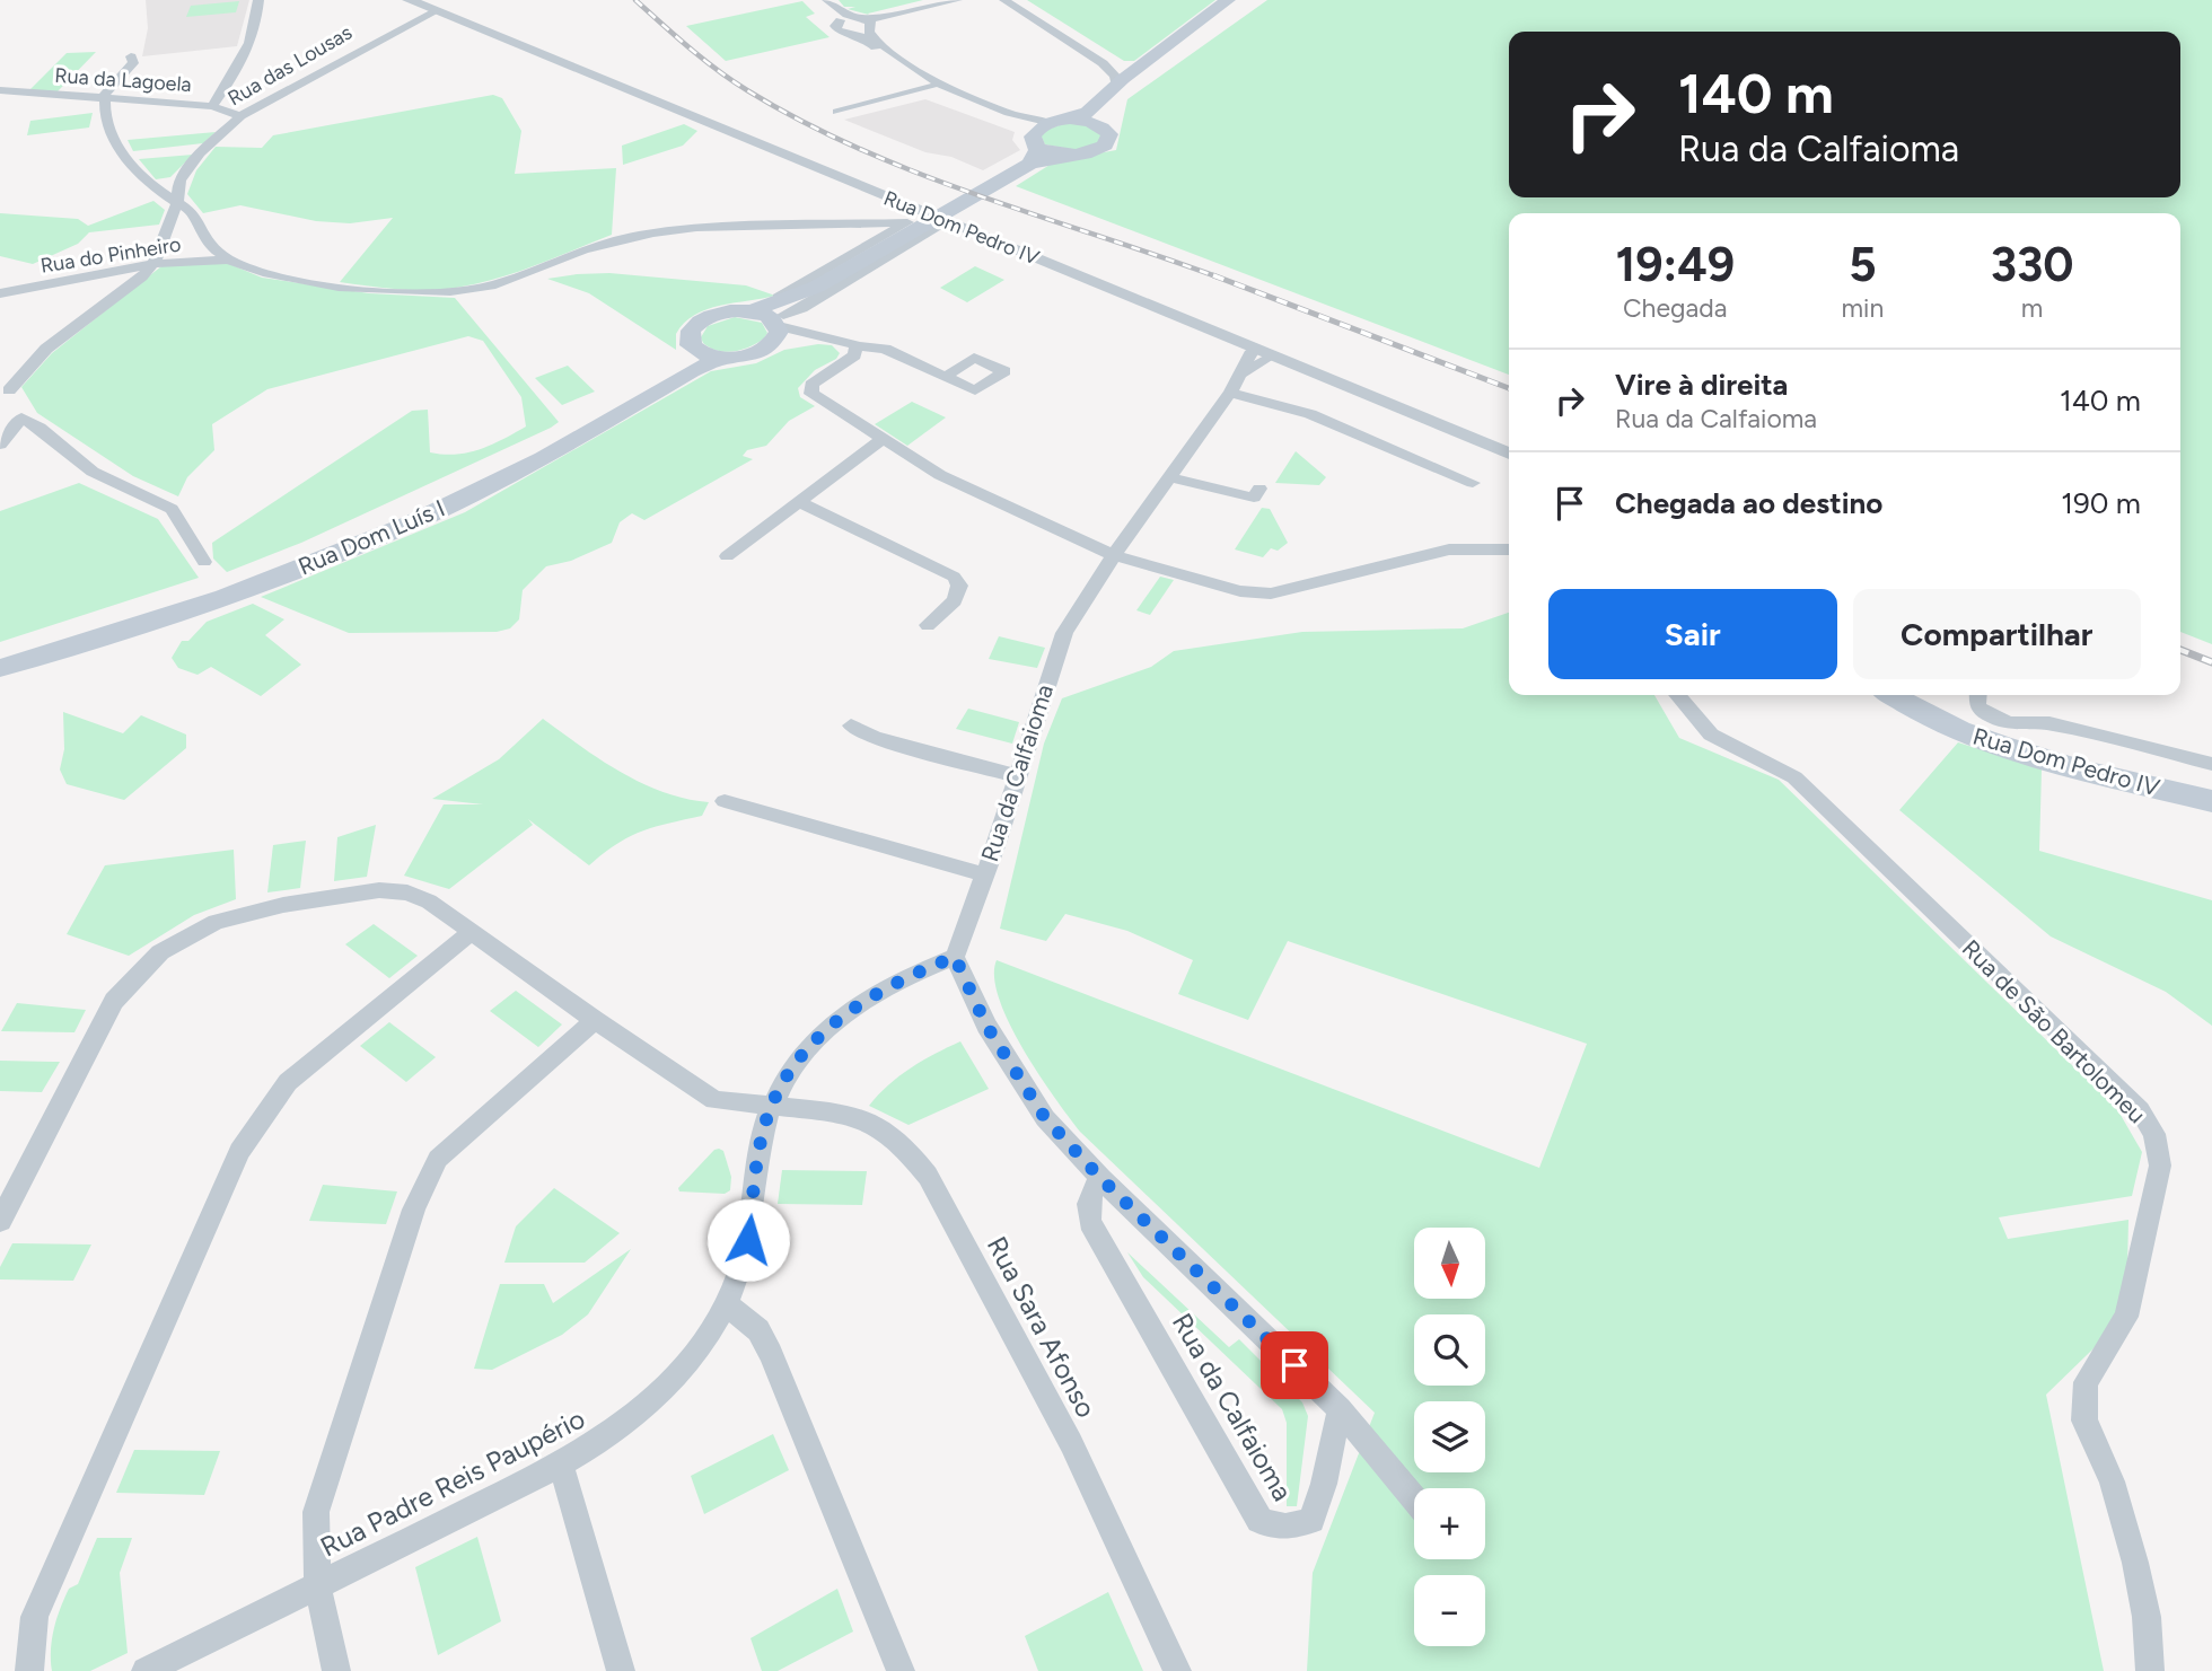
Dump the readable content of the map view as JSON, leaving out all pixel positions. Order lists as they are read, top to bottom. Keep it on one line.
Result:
{"streets":{"main road":["Rua Dom Pedro IV","Rua Dom Luís I"],"street":["Rua das Lousas","Rua da Lagoela","Rua do Pinheiro","Rua da Calfaioma","Rua de São Bartolomeu","Rua Sara Afonso","Rua Padre Reis Paupério"]},"crossings":[["Rua das Lousas","Rua da Lagoela"],["Rua das Lousas","Rua Dom Pedro IV"],["Rua Dom Pedro IV","Rua Dom Luís I"],["Rua Dom Pedro IV","Rua da Calfaioma"],["Rua da Calfaioma","Rua Padre Reis Paupério"],["Rua Sara Afonso","Rua Padre Reis Paupério"]],"north":"bottom","page":{"turn":["140 m","Rua da Calfaioma"],"eta":["19:49","Chegada","5","min","330","m"],"list":[{"name":"Vire à direita","note":"Rua da Calfaioma","value":"140 m"},{"name":"Chegada ao destino","value":"190 m"}],"buttons":["Sair","Compartilhar"],"map_buttons":["+","−"]}}
